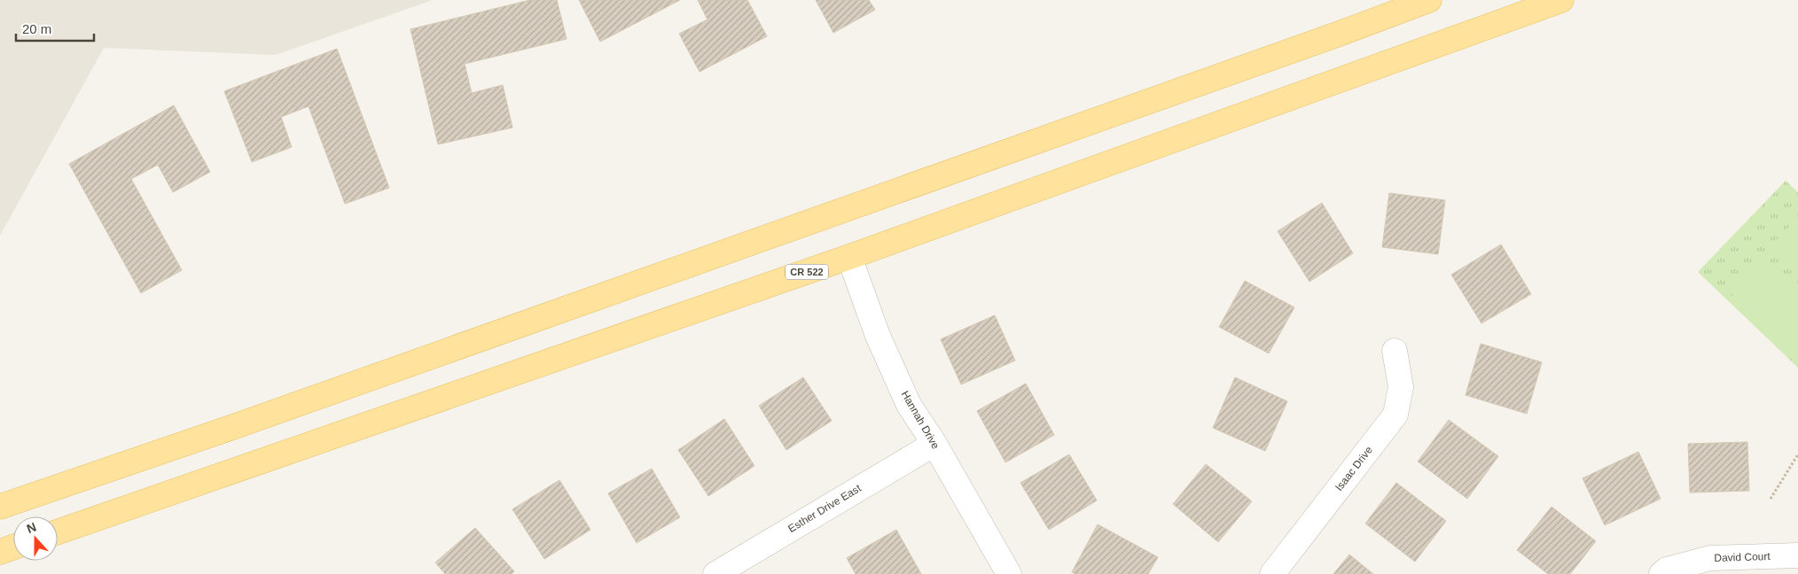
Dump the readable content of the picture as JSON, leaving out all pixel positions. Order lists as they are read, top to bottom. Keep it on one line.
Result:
{"streets":{"main road":["CR 522"],"street":["Hannah Drive","Isaac Drive","Esther Drive East","David Court"]},"crossings":[["CR 522","Hannah Drive"],["Hannah Drive","Esther Drive East"]],"scale_bar":"20 m","north":"top"}
